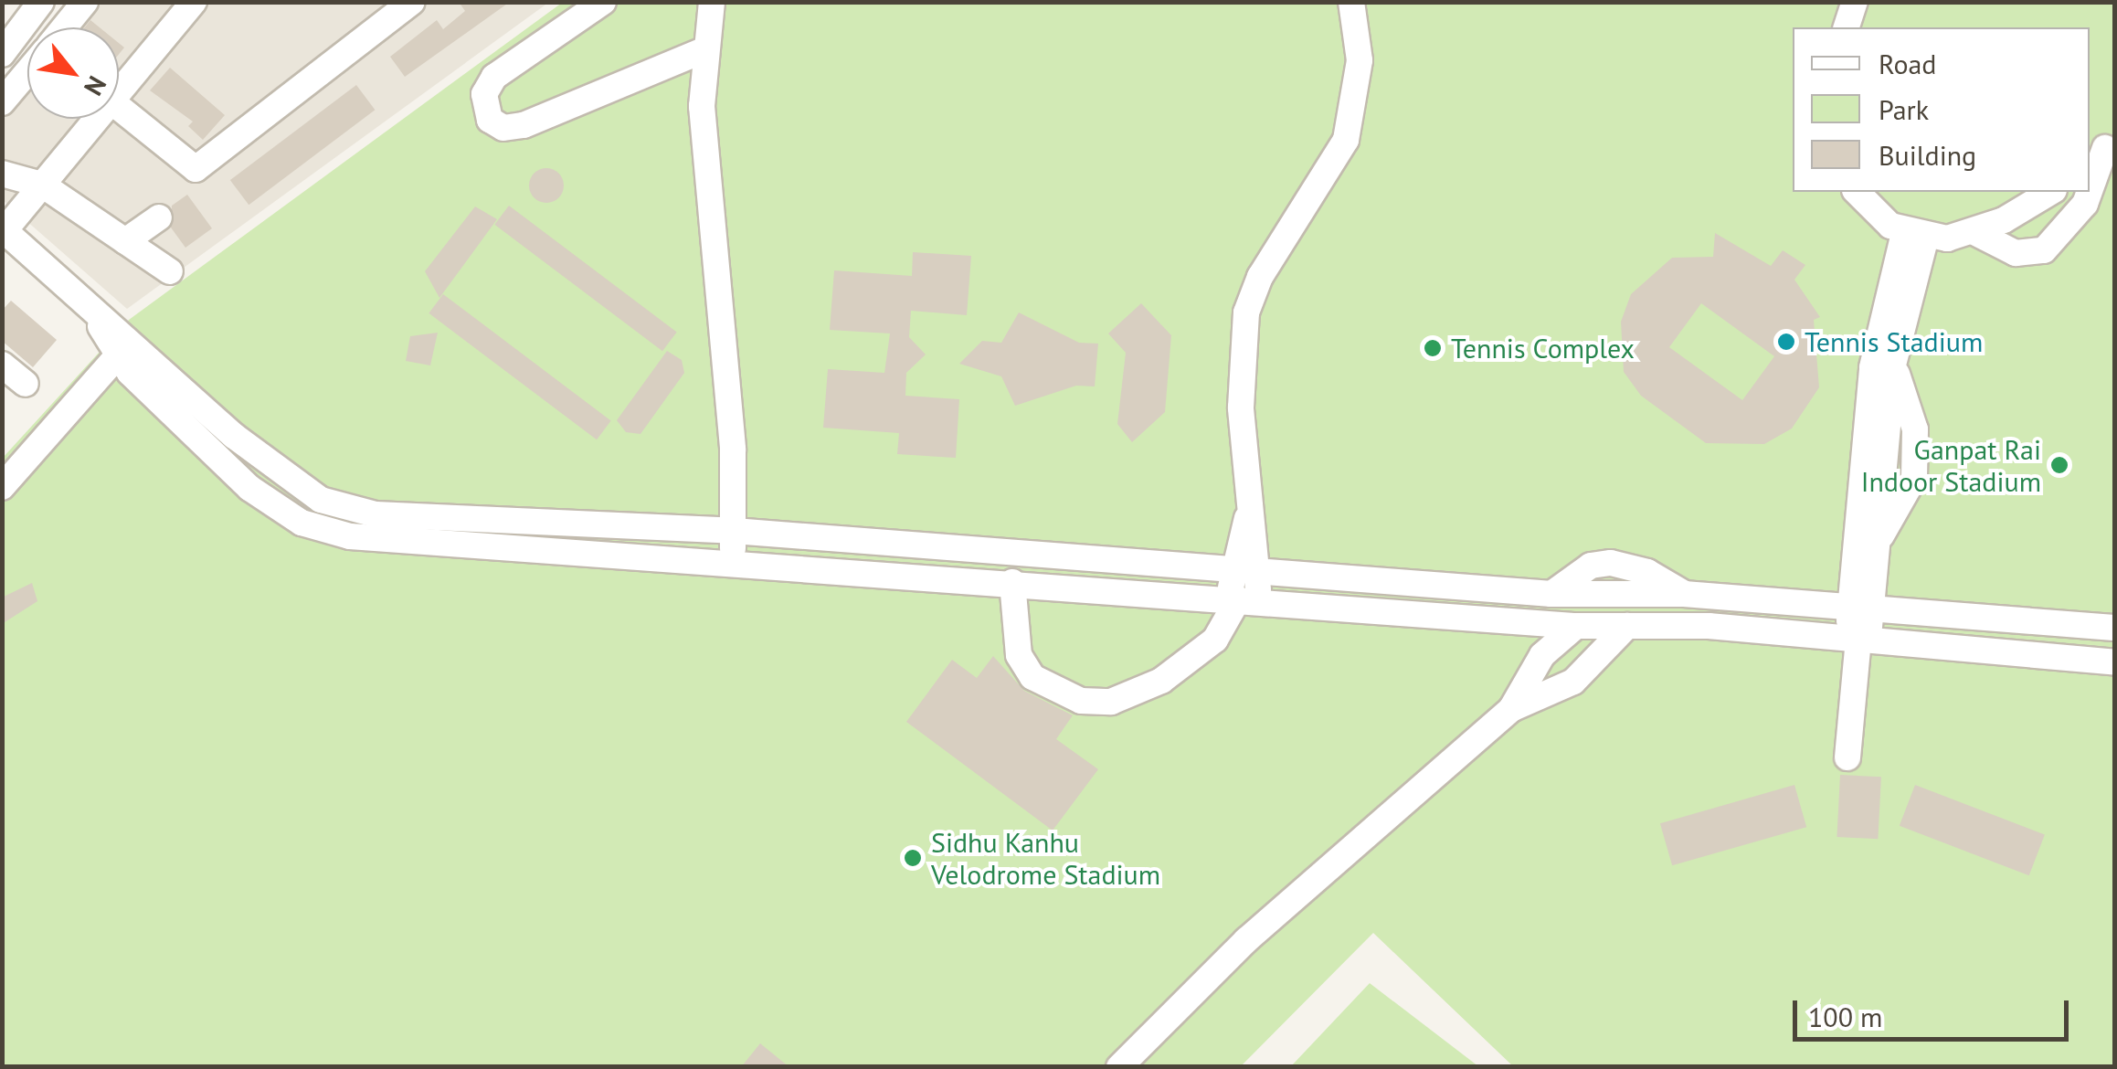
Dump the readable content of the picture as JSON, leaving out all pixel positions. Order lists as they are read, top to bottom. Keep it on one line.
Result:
{"places":["Tennis Stadium","Tennis Complex","Ganpat Rai Indoor Stadium","Sidhu Kanhu Velodrome Stadium"],"legend":["Road","Park","Building"],"scale_bar":"100 m","north":"bottom right"}
